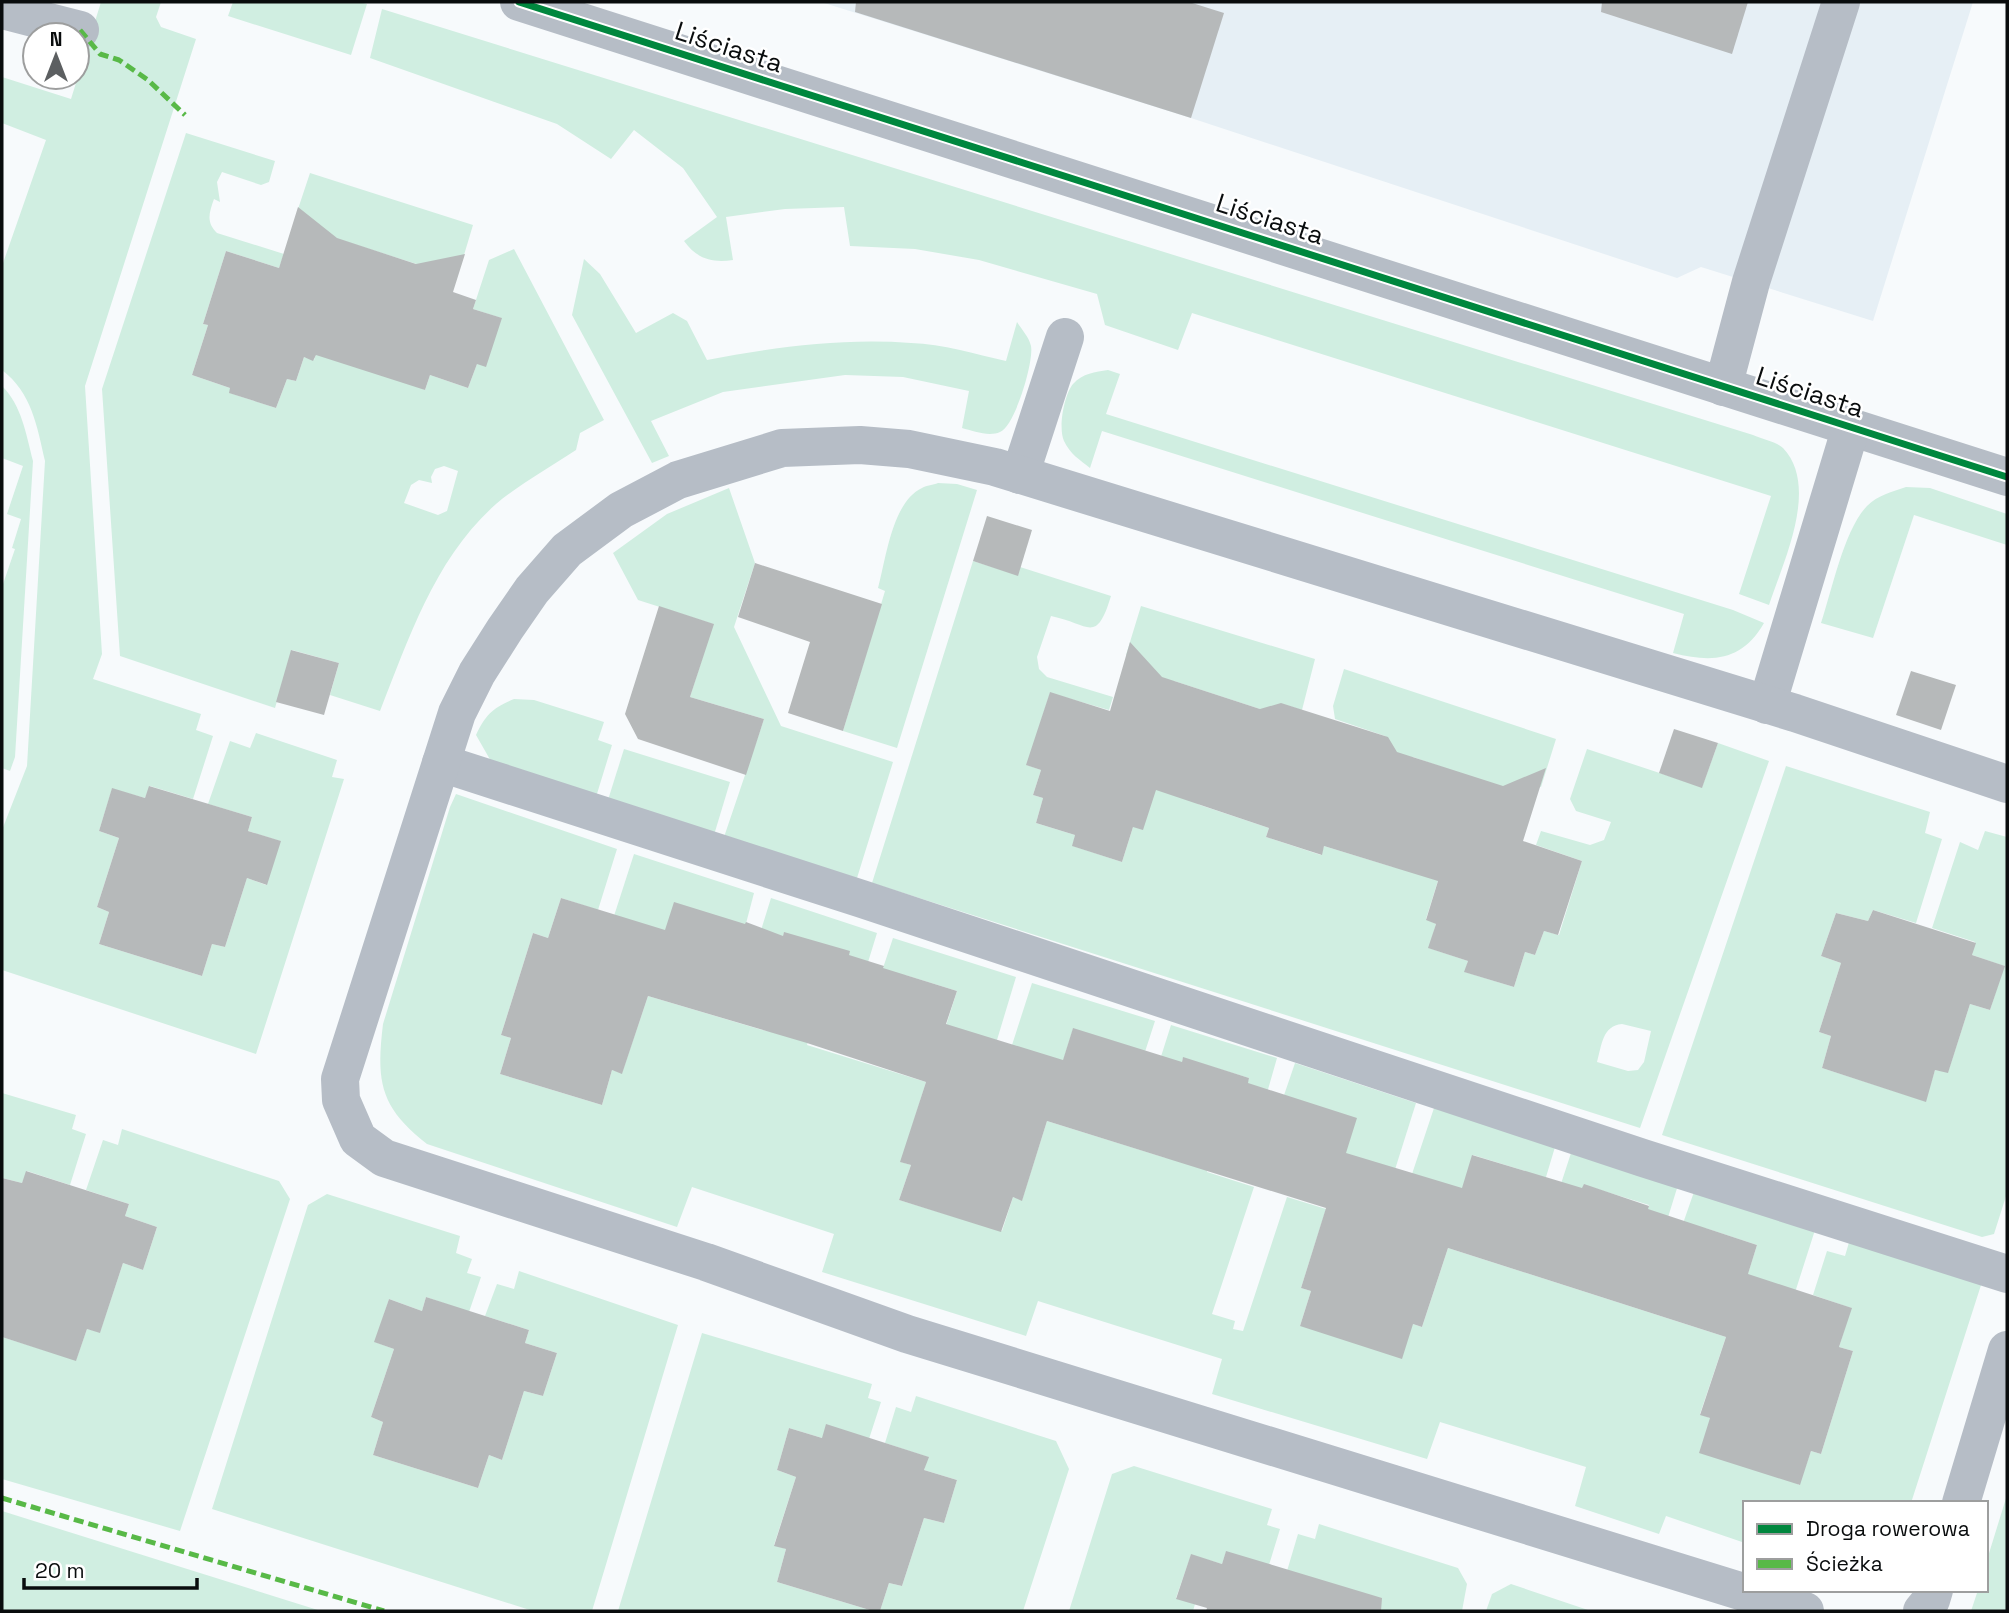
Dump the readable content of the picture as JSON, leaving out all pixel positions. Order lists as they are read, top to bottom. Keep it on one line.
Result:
{"streets":{"street":["Liściasta"]},"legend":["Droga rowerowa","Ścieżka"],"scale_bar":"20 m","north":"top"}
